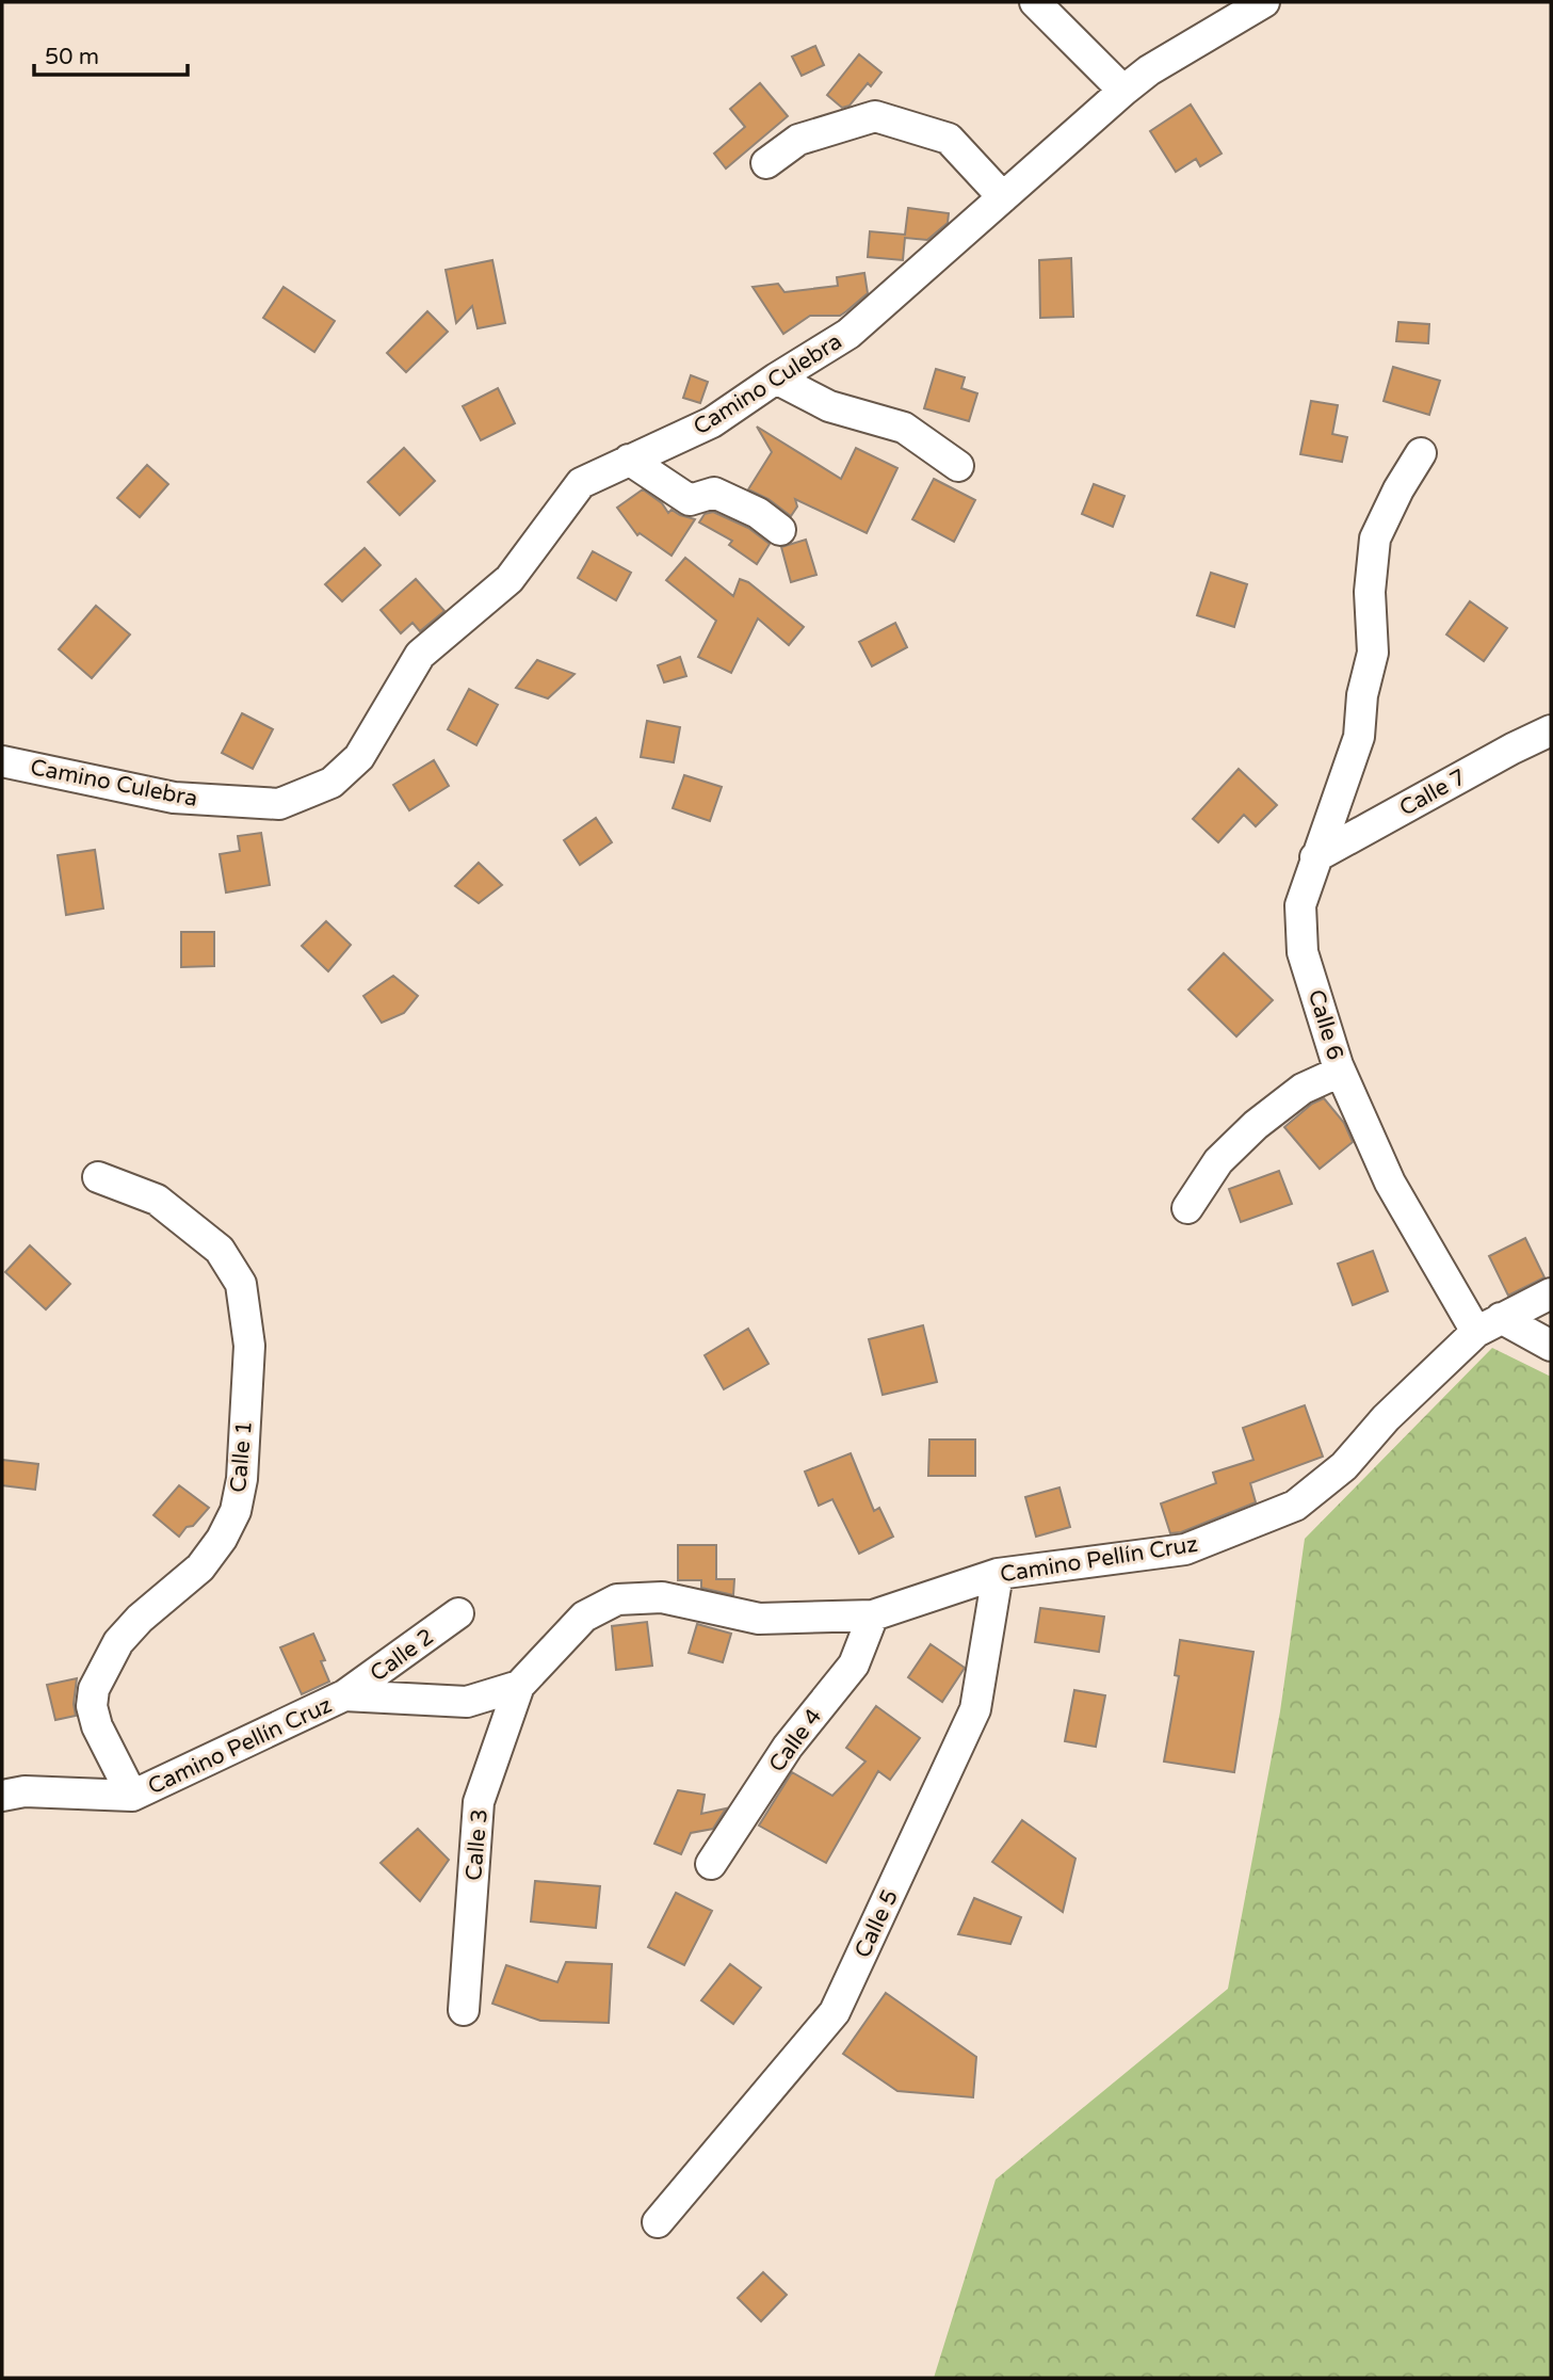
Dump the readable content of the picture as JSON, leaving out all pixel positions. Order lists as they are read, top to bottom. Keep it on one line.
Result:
{"streets":{"street":["Camino Culebra","Calle 7","Calle 6","Calle 1","Camino Pellín Cruz","Calle 2","Calle 4","Calle 3","Calle 5"]},"crossings":[["Calle 7","Calle 6"],["Calle 6","Camino Pellín Cruz"],["Calle 1","Camino Pellín Cruz"],["Camino Pellín Cruz","Calle 2"],["Camino Pellín Cruz","Calle 4"],["Camino Pellín Cruz","Calle 3"],["Camino Pellín Cruz","Calle 5"]],"scale_bar":"50 m"}
